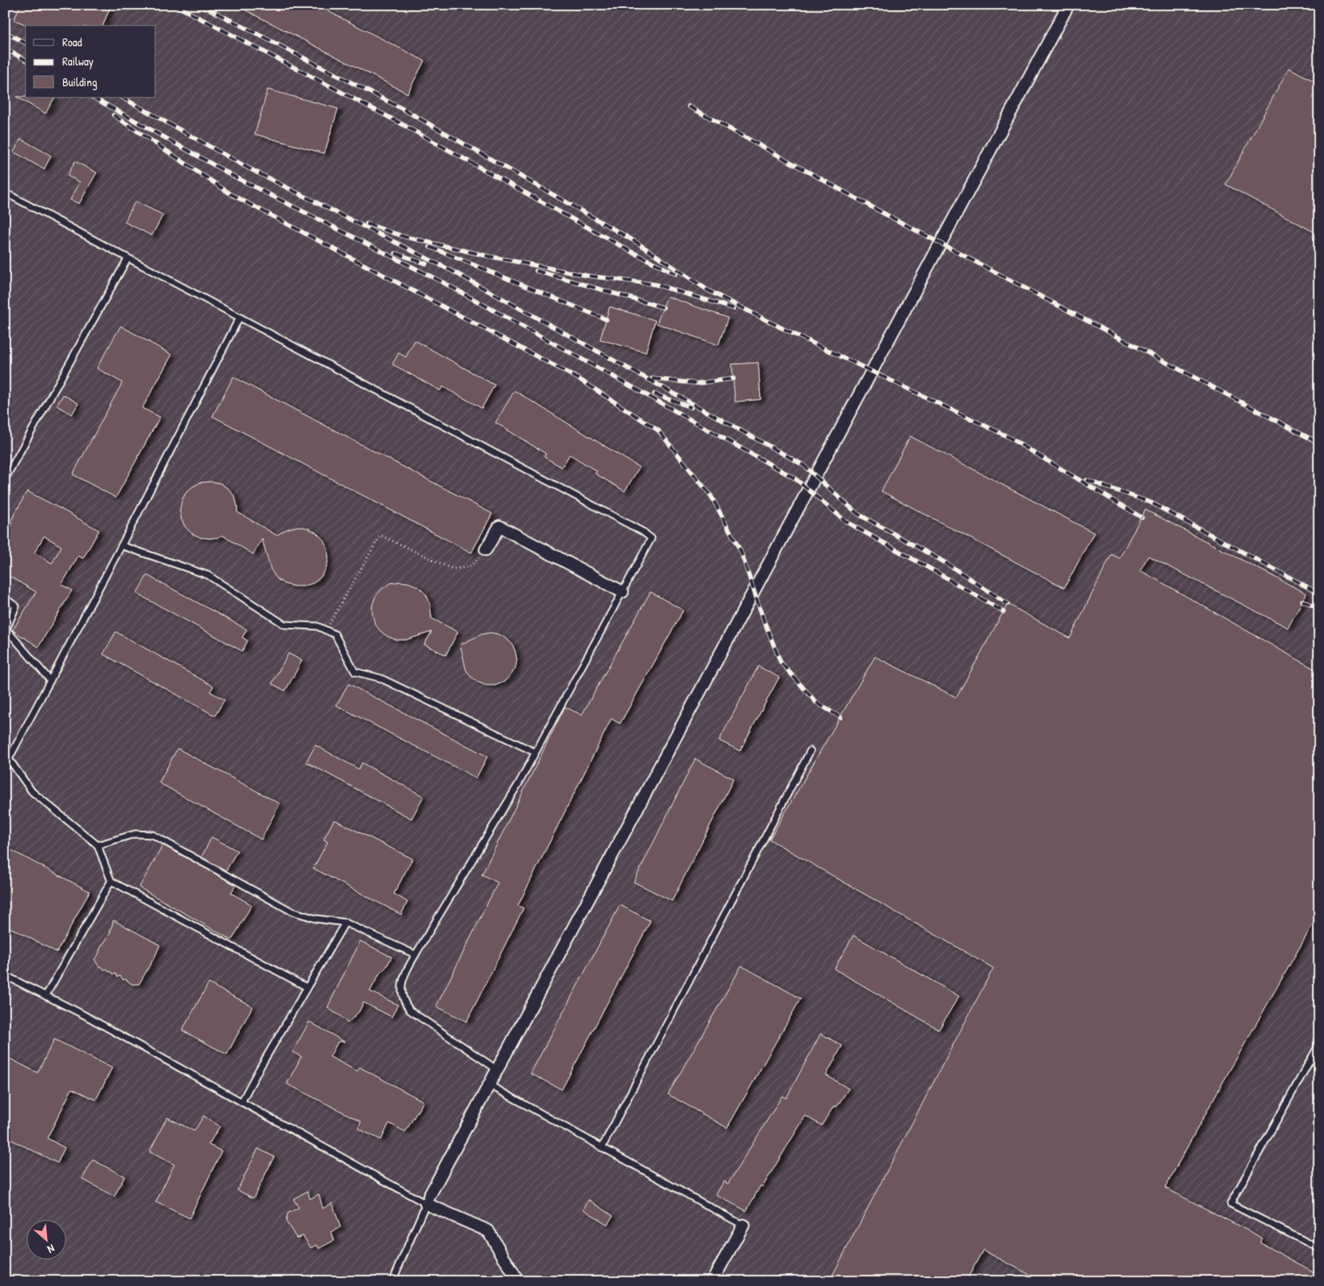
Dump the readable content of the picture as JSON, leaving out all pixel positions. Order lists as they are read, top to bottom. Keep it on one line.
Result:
{"legend":["Road","Railway","Building"],"north":"bottom right"}
